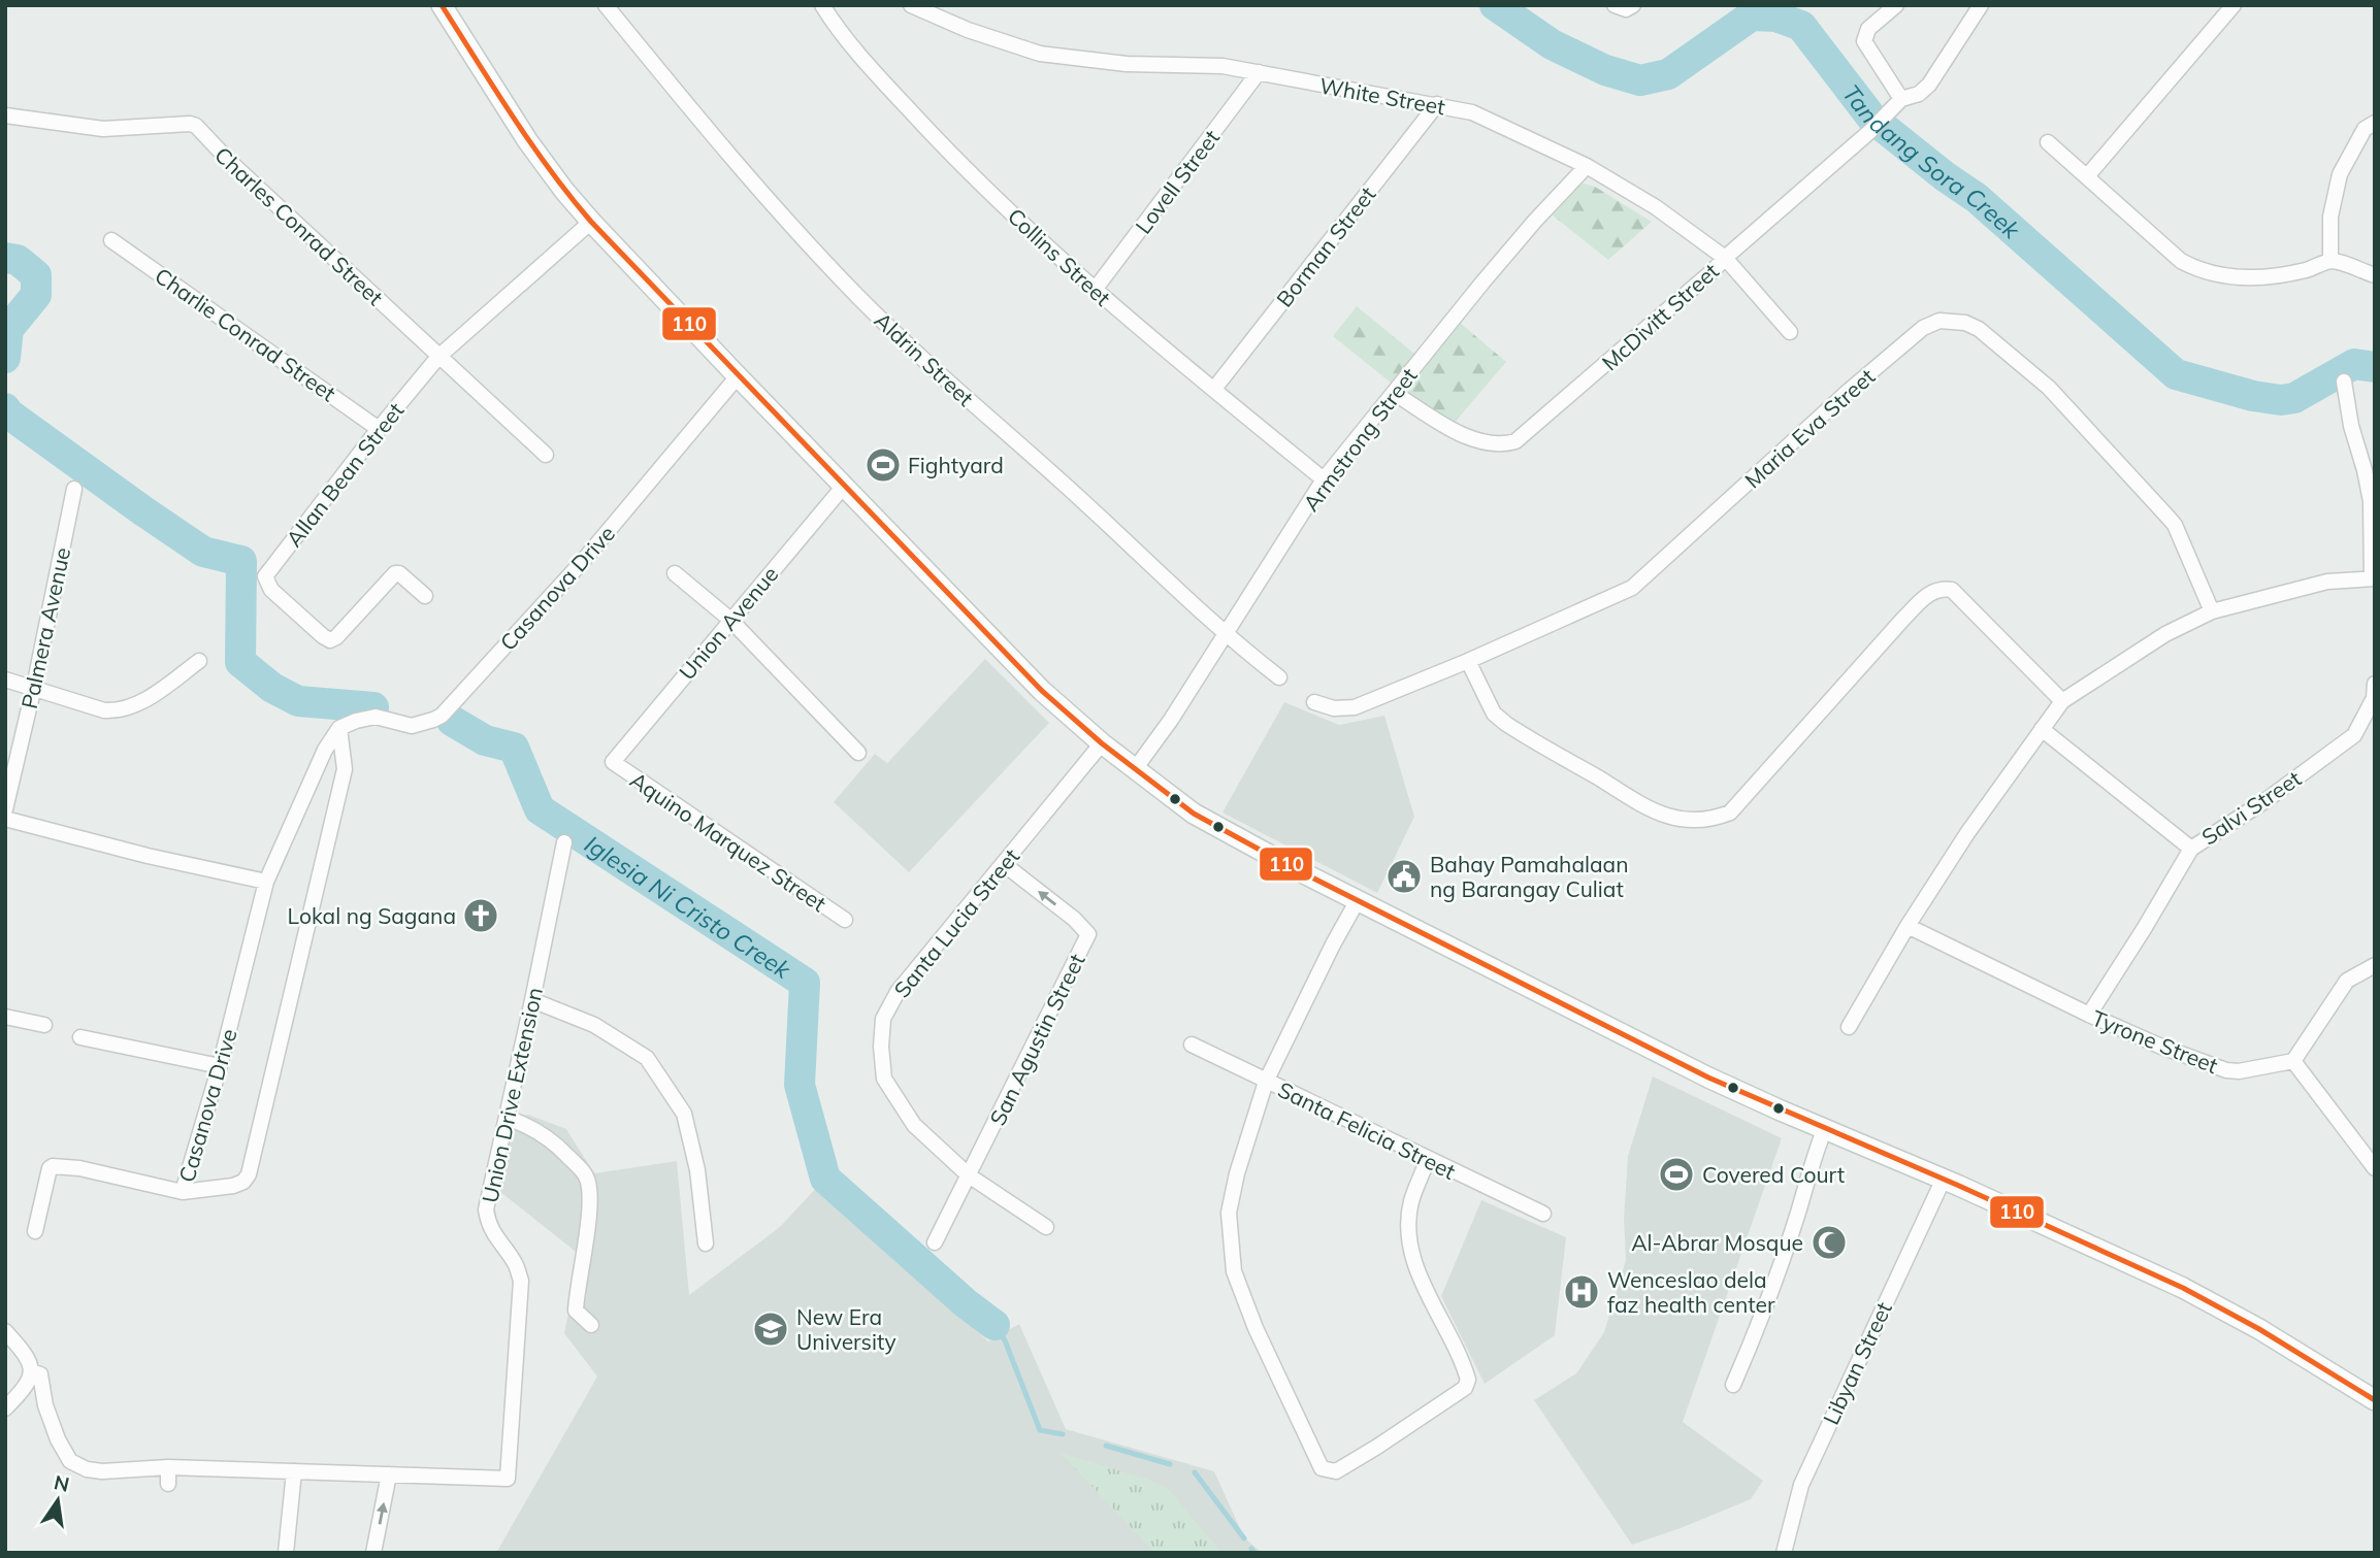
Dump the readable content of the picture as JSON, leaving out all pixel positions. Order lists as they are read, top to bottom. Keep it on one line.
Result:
{"streets":{"street":["White Street","Lovell Street","Charles Conrad Street","Borman Street","Collins Street","McDivitt Street","Charlie Conrad Street","Aldrin Street","Maria Eva Street","Armstrong Street","Allan Bean Street","Casanova Drive","Union Avenue","Palmera Avenue","Salvi Street","Aquino Marquez Street","Santa Lucia Street","San Agustin Street","Tyrone Street","Union Drive Extension","Santa Felicia Street","Libyan Street"]},"crossings":[["White Street","Lovell Street"],["White Street","Borman Street"],["White Street","McDivitt Street"],["White Street","Armstrong Street"],["Lovell Street","Collins Street"],["Charles Conrad Street","Allan Bean Street"],["Borman Street","Collins Street"],["Collins Street","Armstrong Street"],["McDivitt Street","Armstrong Street"],["Charlie Conrad Street","Allan Bean Street"],["Aldrin Street","Armstrong Street"],["Union Avenue","Aquino Marquez Street"],["Salvi Street","Tyrone Street"],["Santa Lucia Street","San Agustin Street"]],"one_way":["San Agustin Street"],"water":["Tandang Sora Creek","Iglesia Ni Cristo Creek"],"places":{"sports":["Fightyard","Covered Court"],"public building":["Bahay Pamahalaan ng Barangay Culiat"],"church":["Lokal ng Sagana"],"mosque":["Al-Abrar Mosque"],"hospital":["Wenceslao dela faz health center"],"school or university":["New Era University"]},"lines":["transit line 110"],"north":"top"}
